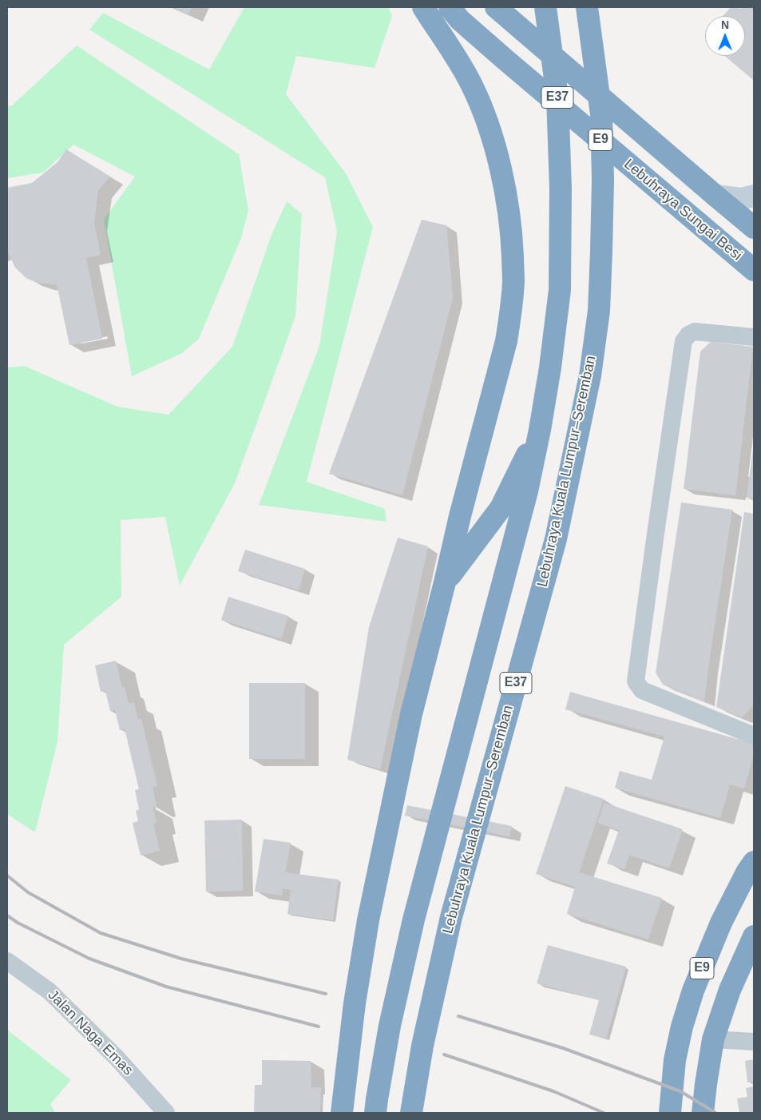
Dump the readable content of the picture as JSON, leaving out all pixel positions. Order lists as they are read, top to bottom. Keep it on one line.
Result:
{"streets":{"highway":["E37","E9","Lebuhraya Sungai Besi","Lebuhraya Kuala Lumpur–Seremban"],"street":["Jalan Naga Emas"]},"north":"top"}
